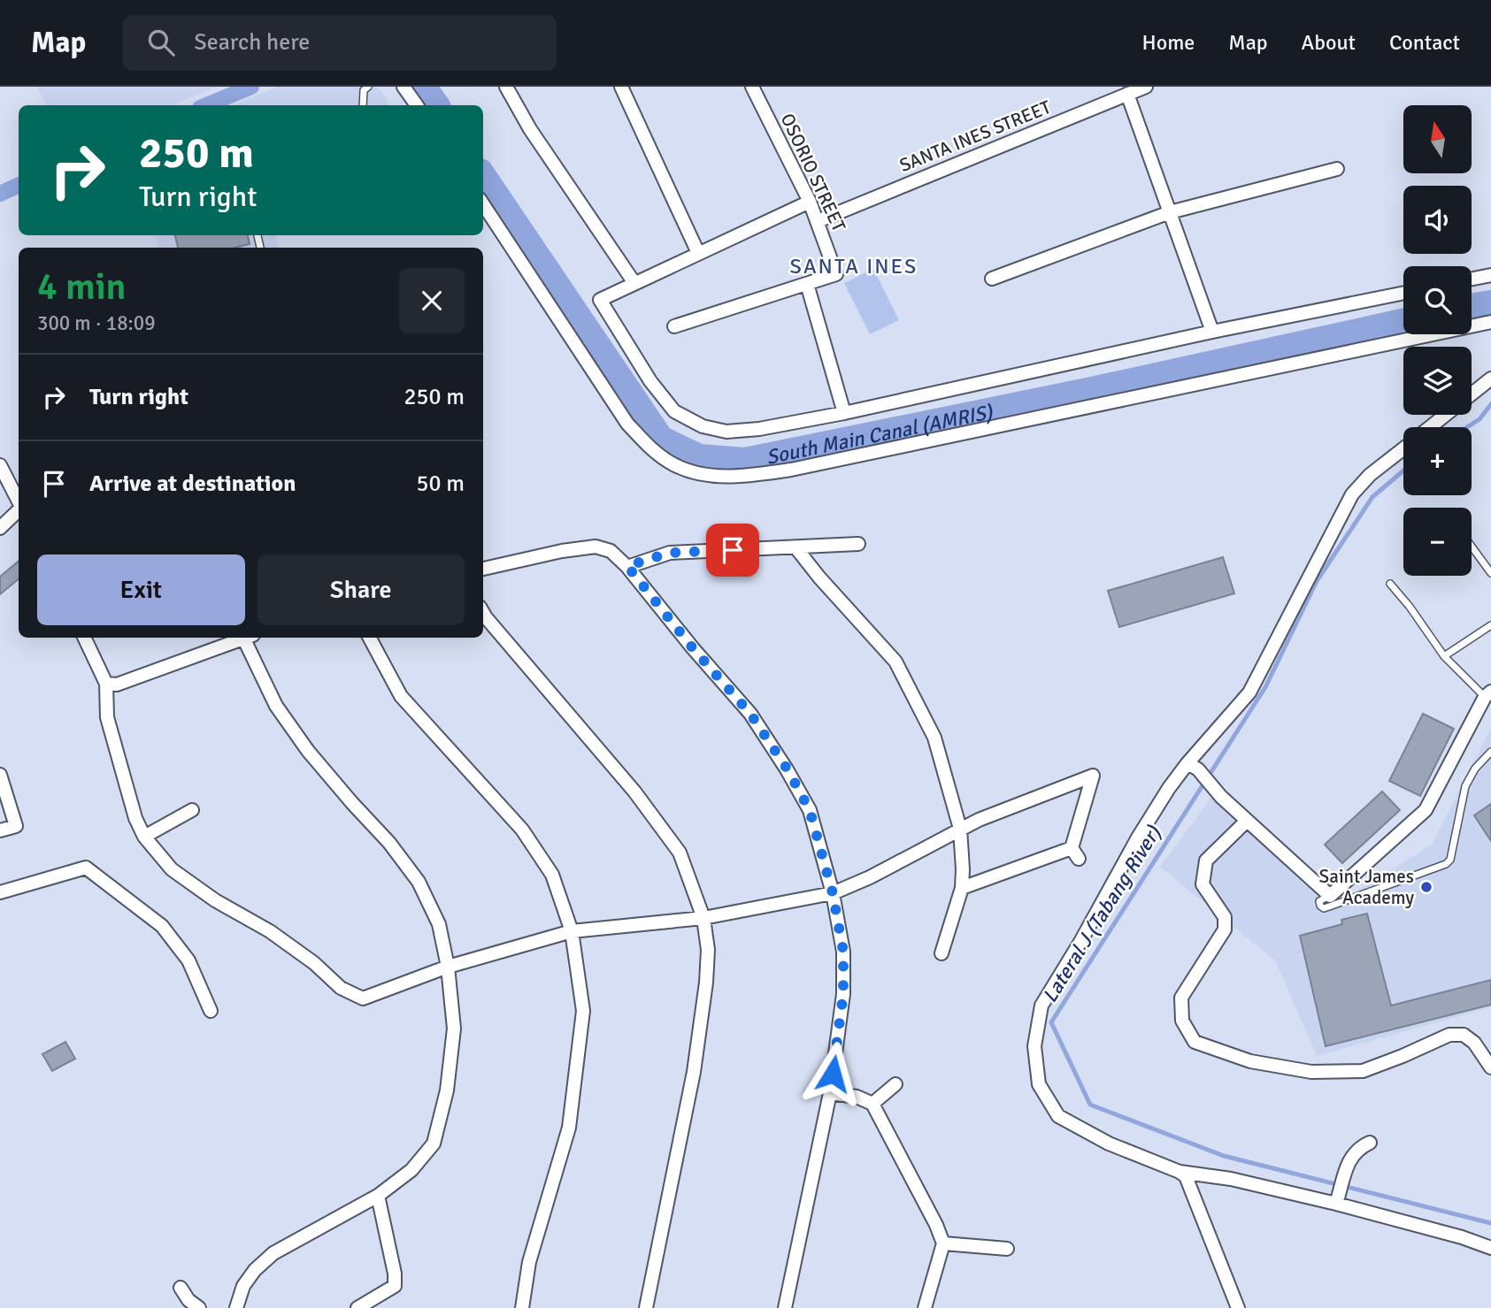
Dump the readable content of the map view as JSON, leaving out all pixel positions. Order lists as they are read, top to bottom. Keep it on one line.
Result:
{"streets":{"street":["SANTA INES STREET","OSORIO STREET"]},"crossings":[["SANTA INES STREET","OSORIO STREET"]],"districts":["SANTA INES"],"water":["South Main Canal (AMRIS)","Lateral J (Tabang River)"],"places":["Saint James Academy"],"north":"top","page":{"header":"Map","search":"Search here","nav":["Home","Map","About","Contact"],"map_buttons":["+","−"],"turn":["250 m","Turn right"],"heading":["4 min","300 m · 18:09"],"list":[{"name":"Turn right","value":"250 m"},{"name":"Arrive at destination","value":"50 m"}],"buttons":["Exit","Share"]}}
